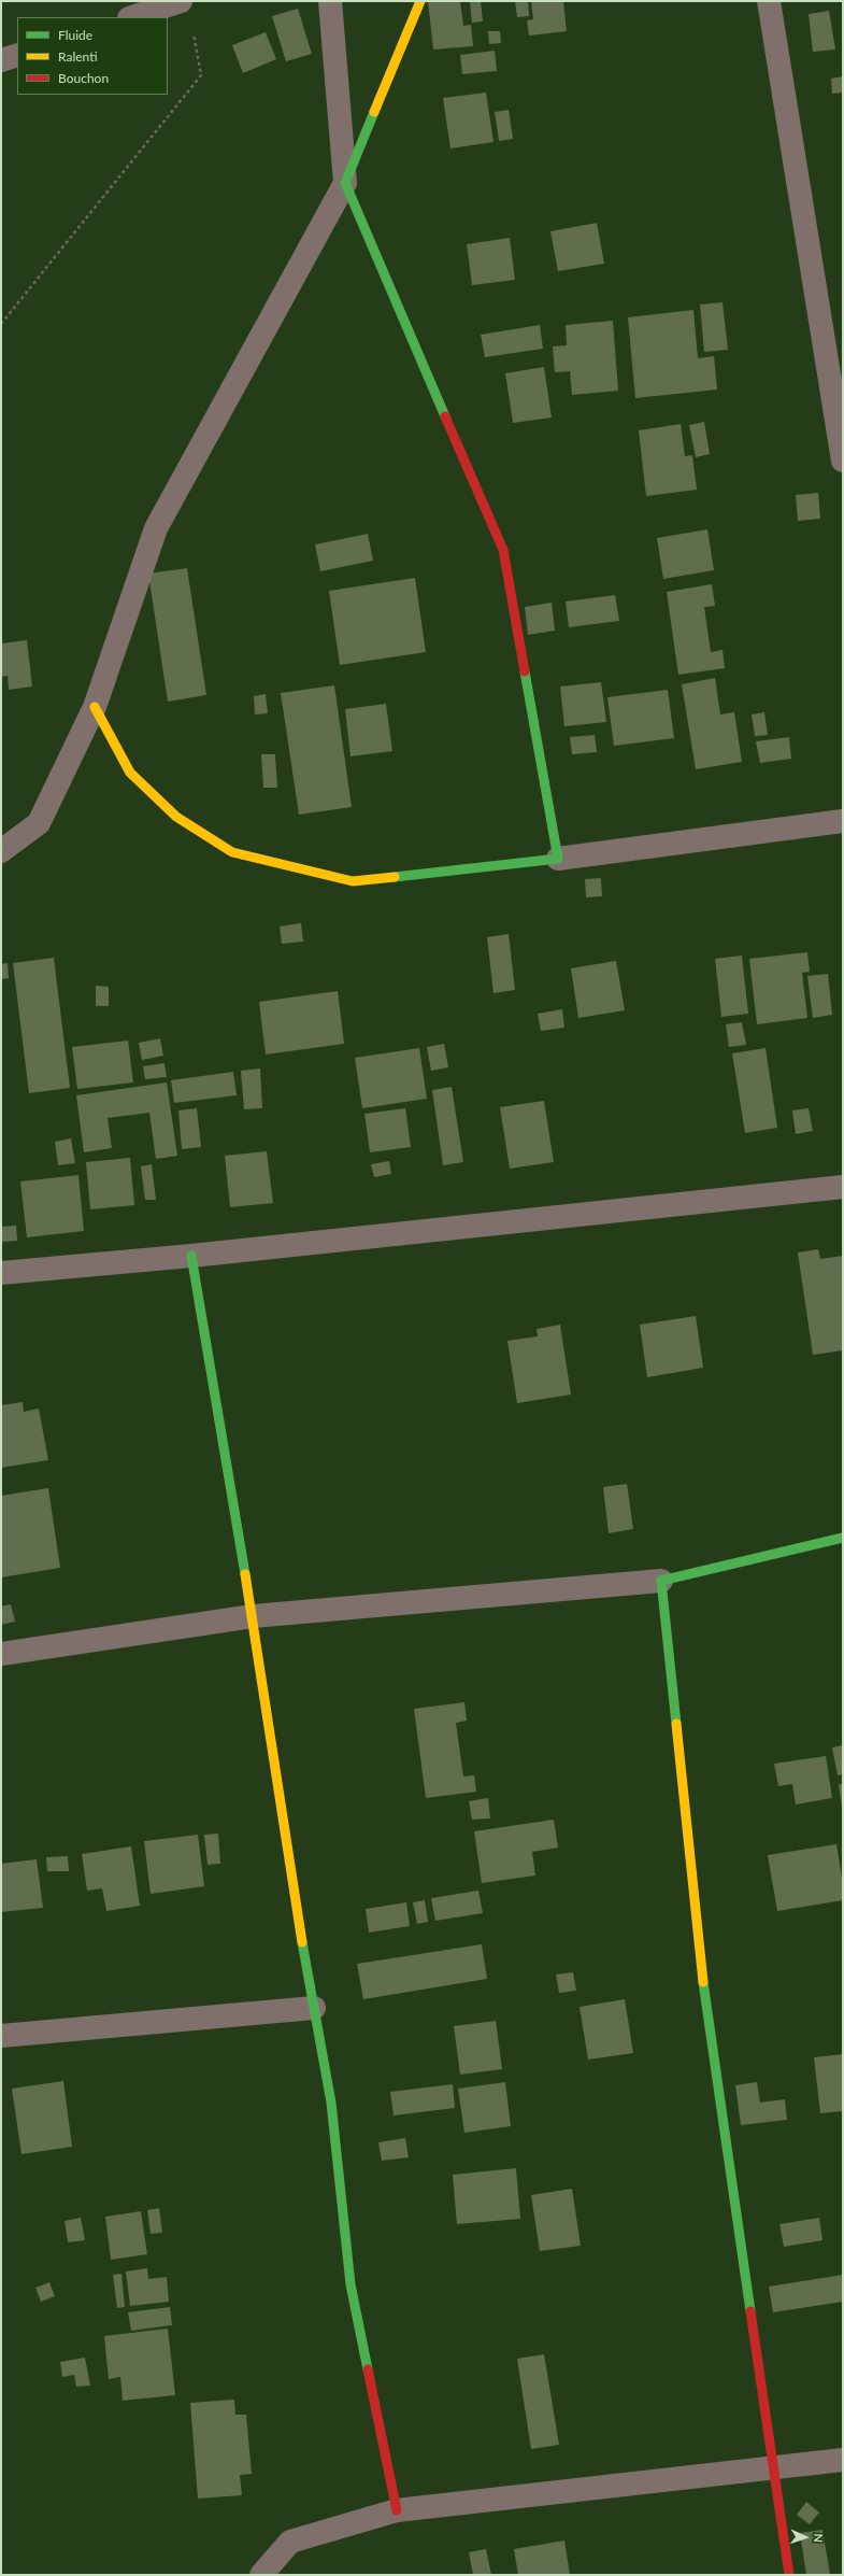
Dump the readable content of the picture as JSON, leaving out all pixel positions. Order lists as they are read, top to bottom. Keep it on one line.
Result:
{"legend":["Fluide","Ralenti","Bouchon"],"north":"right"}
